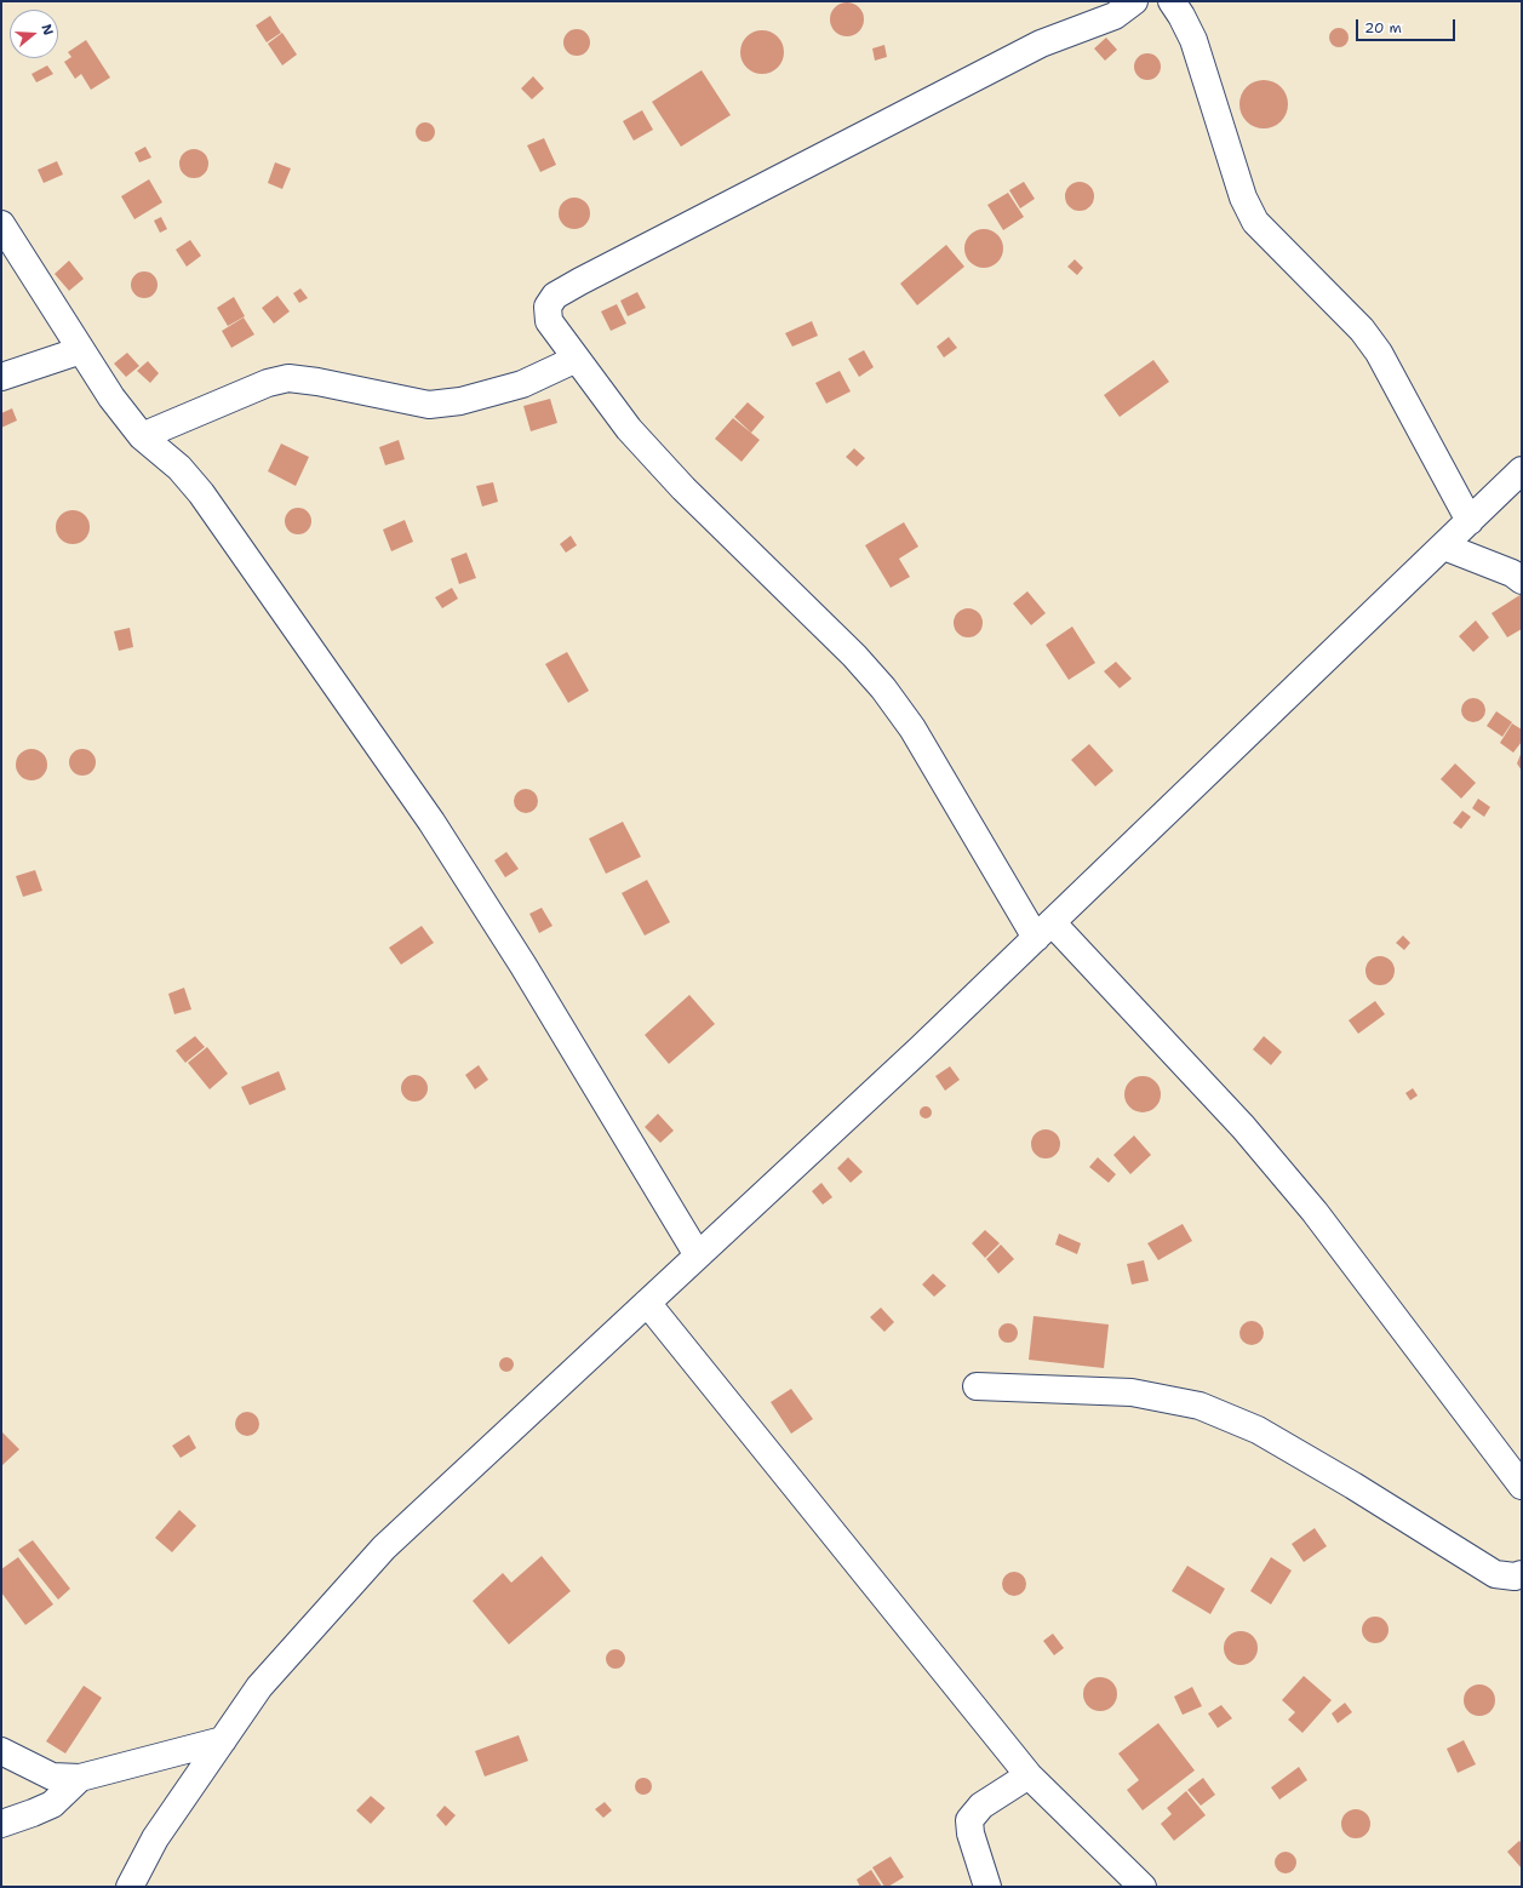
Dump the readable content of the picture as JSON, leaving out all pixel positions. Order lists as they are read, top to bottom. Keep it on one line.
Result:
{"scale_bar":"20 m","north":"right"}
